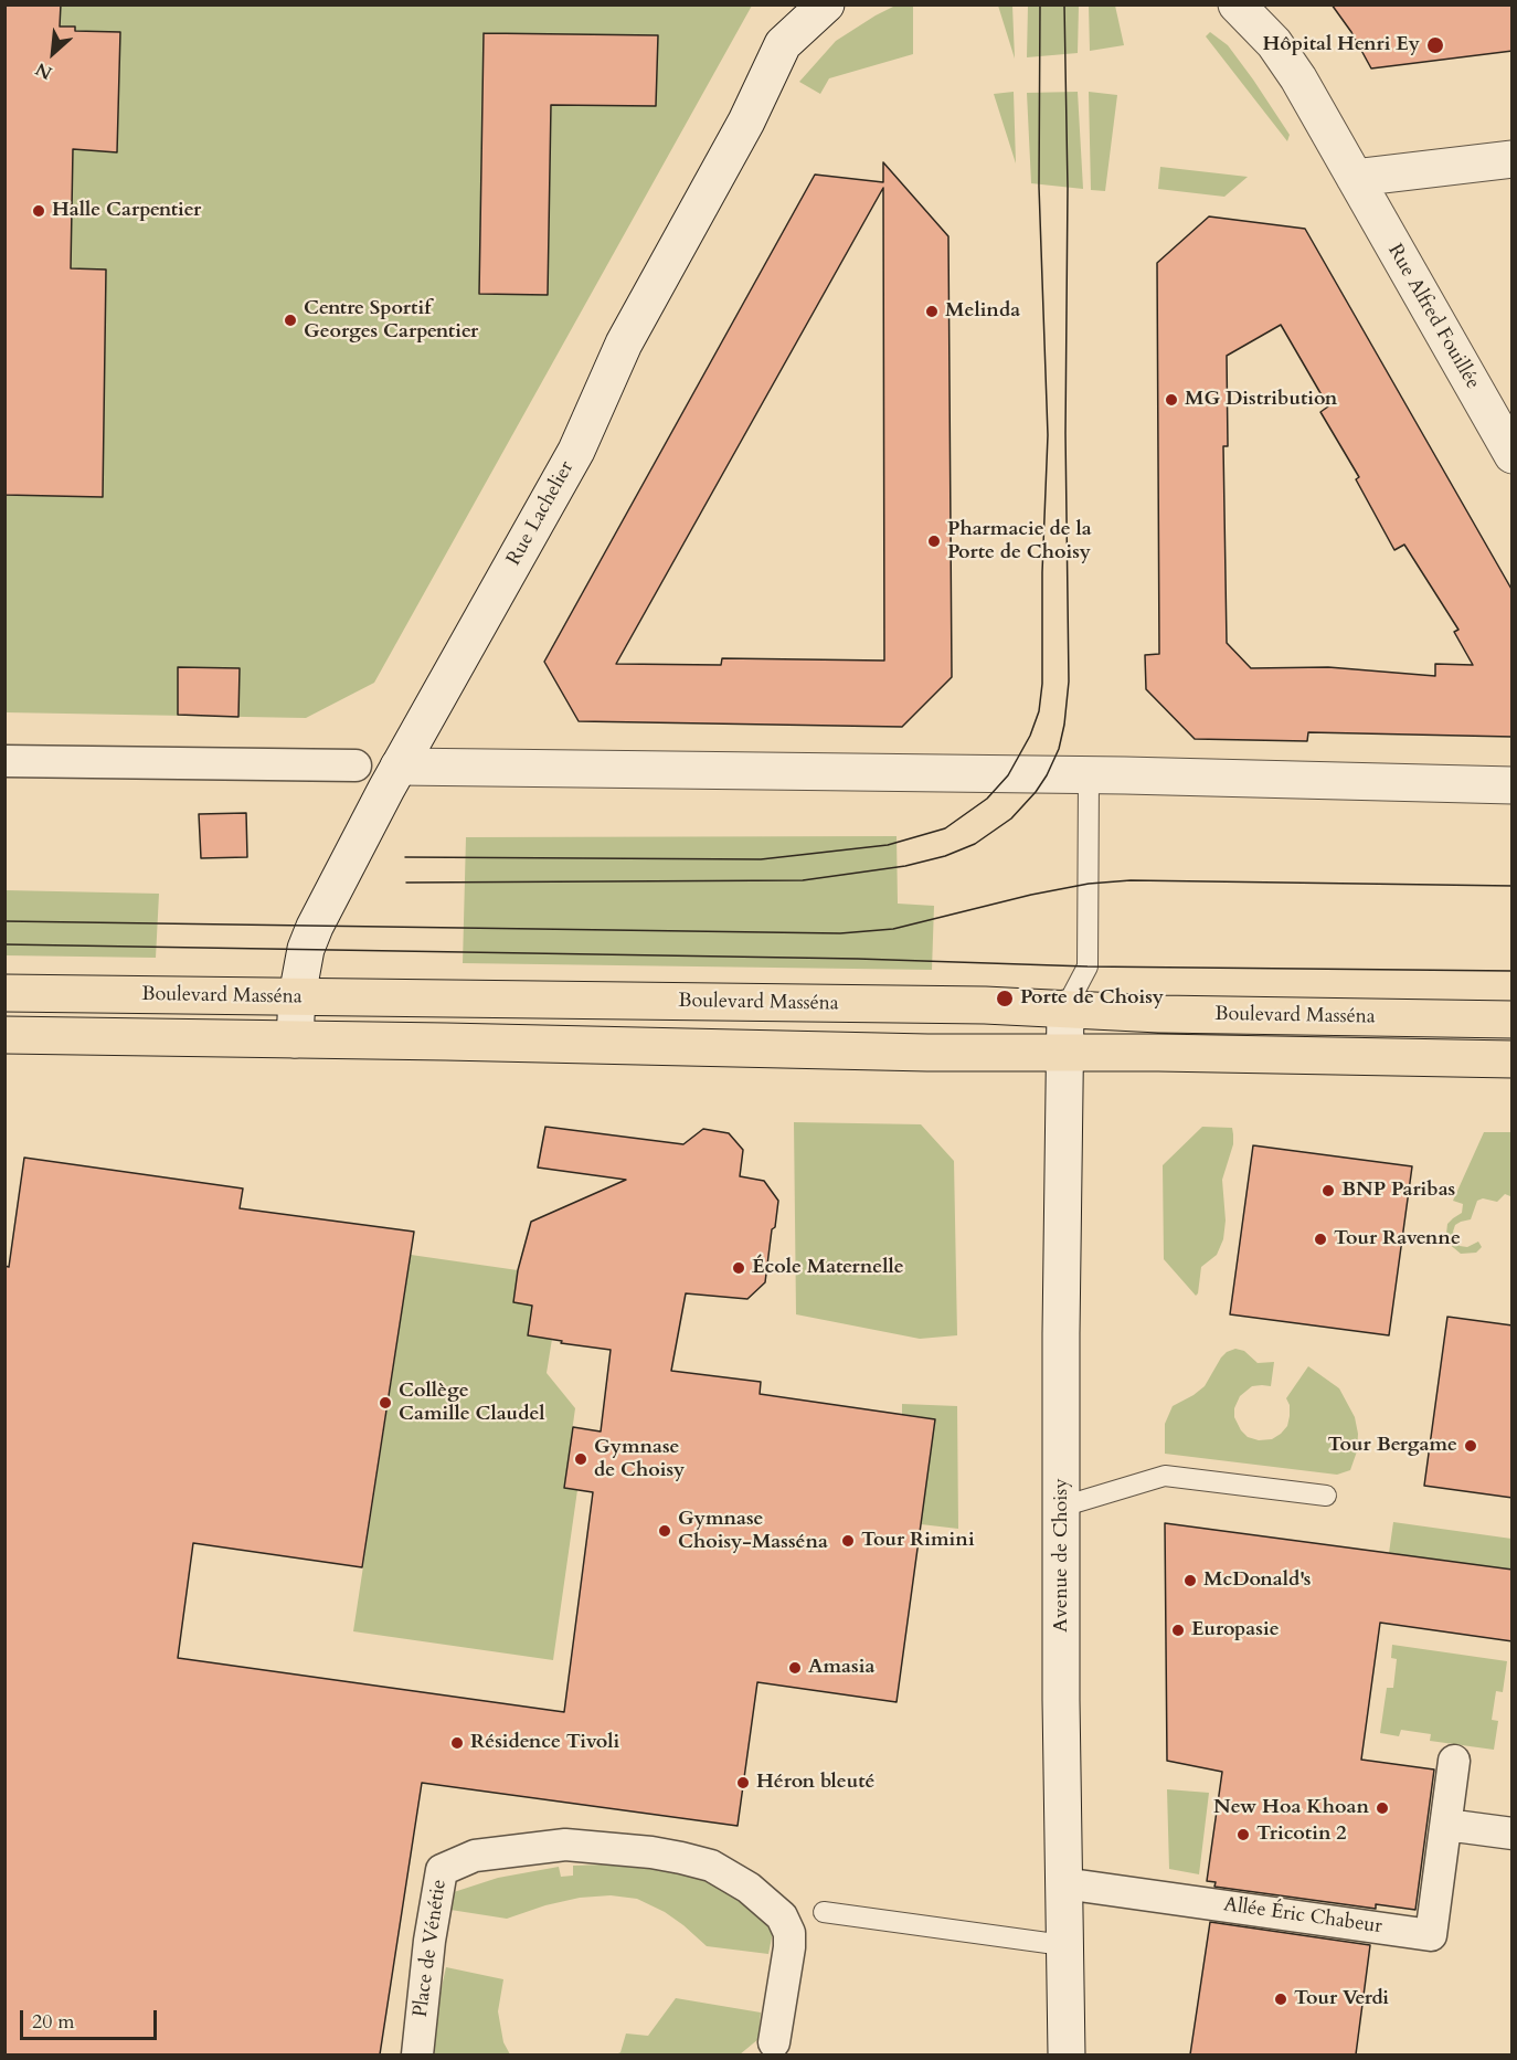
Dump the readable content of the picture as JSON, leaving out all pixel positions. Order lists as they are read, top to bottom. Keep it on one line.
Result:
{"streets":{"main road":["Rue Alfred Fouillée","Rue Lachelier","Boulevard Masséna","Avenue de Choisy"],"street":["Allée Éric Chabeur","Place de Vénétie"]},"crossings":[["Rue Lachelier","Boulevard Masséna"],["Boulevard Masséna","Avenue de Choisy"],["Avenue de Choisy","Allée Éric Chabeur"]],"places":["Hôpital Henri Ey","Halle Carpentier","Melinda","Centre Sportif Georges Carpentier","MG Distribution","Pharmacie de la Porte de Choisy","Porte de Choisy","BNP Paribas","Tour Ravenne","École Maternelle","Collège Camille Claudel","Tour Bergame","Gymnase de Choisy","Gymnase Choisy-Masséna","Tour Rimini","McDonald's","Europasie","Amasia","Résidence Tivoli","Héron bleuté","New Hoa Khoan","Tricotin 2","Tour Verdi"],"scale_bar":"20 m","north":"bottom left"}
